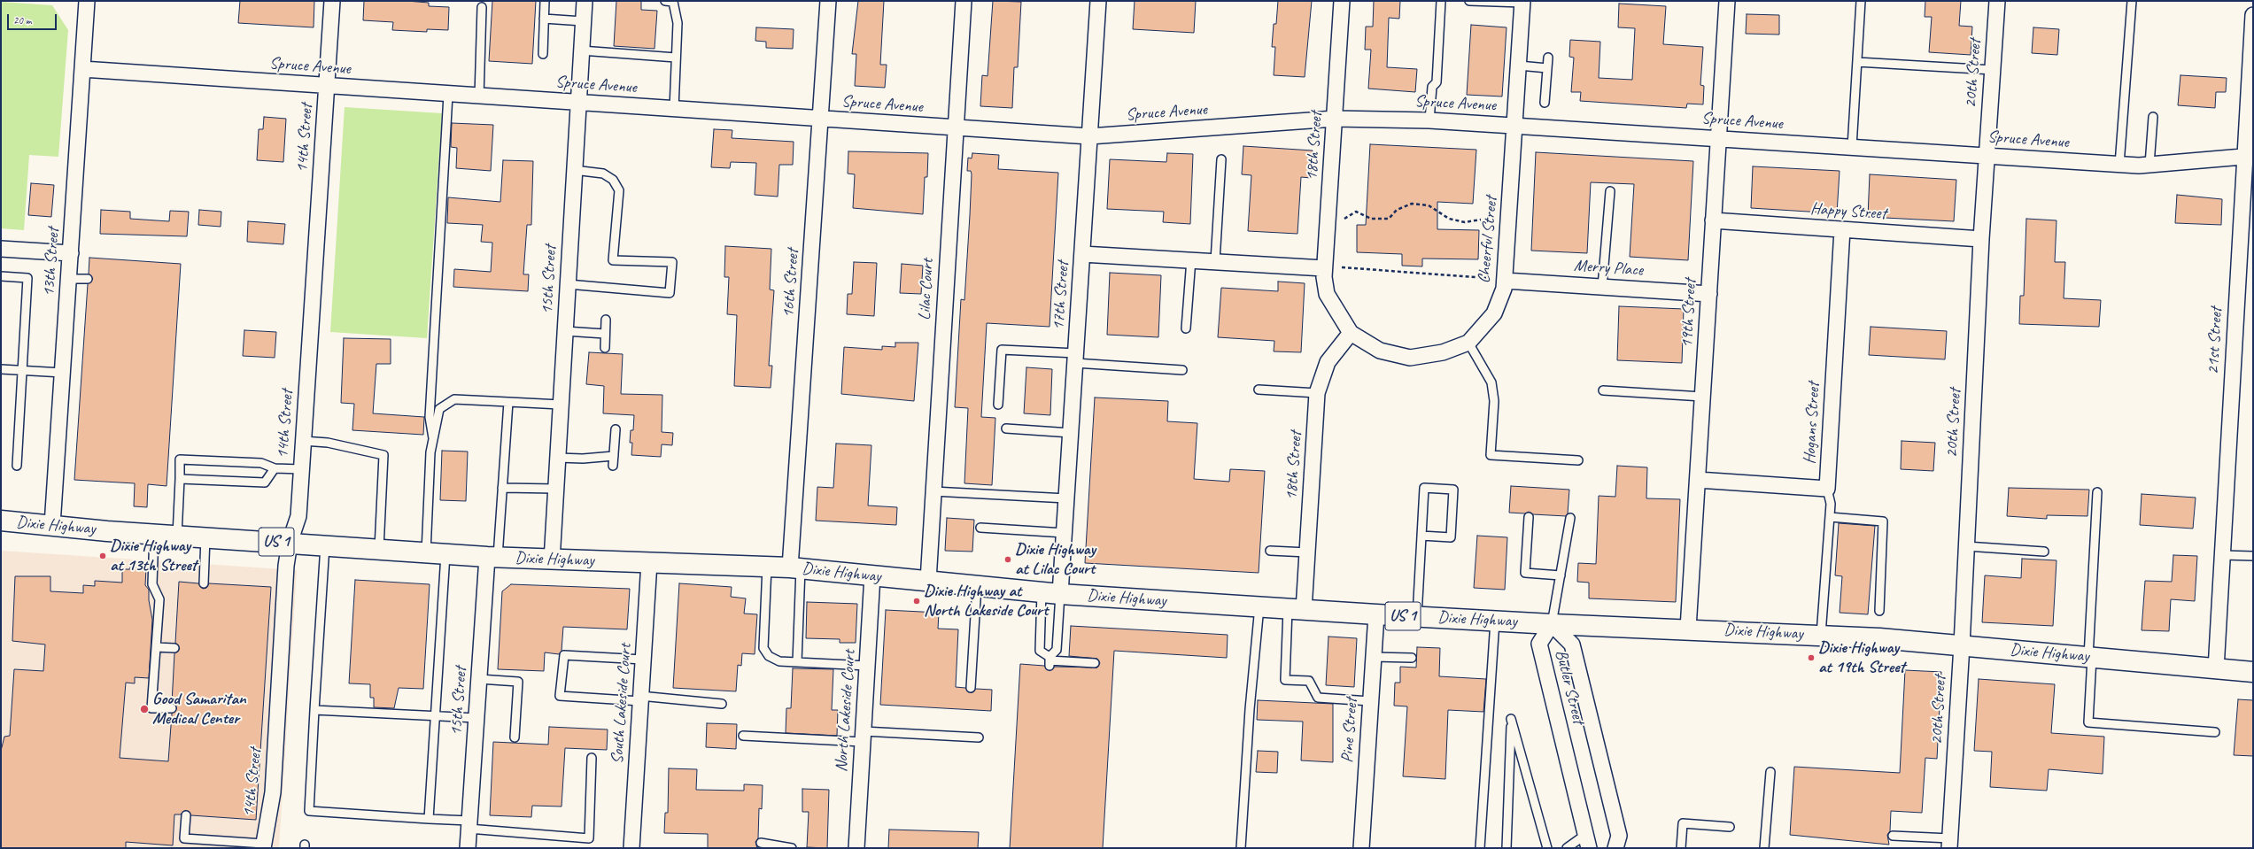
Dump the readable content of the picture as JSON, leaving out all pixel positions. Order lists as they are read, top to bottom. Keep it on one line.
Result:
{"streets":{"main road":["Dixie Highway","US 1"],"street":["Spruce Avenue","20th Street","14th Street","18th Street","Happy Street","Cheerful Street","13th Street","Merry Place","15th Street","16th Street","Lilac Court","17th Street","19th Street","21st Street","Hogans Street","Butler Street","South Lakeside Court","North Lakeside Court","Pine Street"]},"crossings":[["Spruce Avenue","20th Street"],["Spruce Avenue","14th Street"],["Spruce Avenue","18th Street"],["Spruce Avenue","Cheerful Street"],["Spruce Avenue","13th Street"],["Spruce Avenue","15th Street"],["Spruce Avenue","16th Street"],["Spruce Avenue","Lilac Court"],["Spruce Avenue","17th Street"],["Spruce Avenue","19th Street"],["Spruce Avenue","21st Street"],["20th Street","Happy Street"],["20th Street","Dixie Highway"],["14th Street","Dixie Highway"],["18th Street","Cheerful Street"],["18th Street","Dixie Highway"],["Happy Street","19th Street"],["Happy Street","Hogans Street"],["Cheerful Street","Merry Place"],["13th Street","Dixie Highway"],["Merry Place","19th Street"],["15th Street","Dixie Highway"],["16th Street","Dixie Highway"],["Lilac Court","Dixie Highway"],["17th Street","Dixie Highway"],["19th Street","Hogans Street"],["19th Street","Dixie Highway"],["21st Street","Dixie Highway"],["Dixie Highway","Butler Street"],["Dixie Highway","South Lakeside Court"],["Dixie Highway","North Lakeside Court"],["Dixie Highway","Pine Street"]],"places":["Dixie Highway at 13th Street","Dixie Highway at Lilac Court","Dixie Highway at North Lakeside Court","Dixie Highway at 19th Street","Good Samaritan Medical Center"],"scale_bar":"20 m"}
